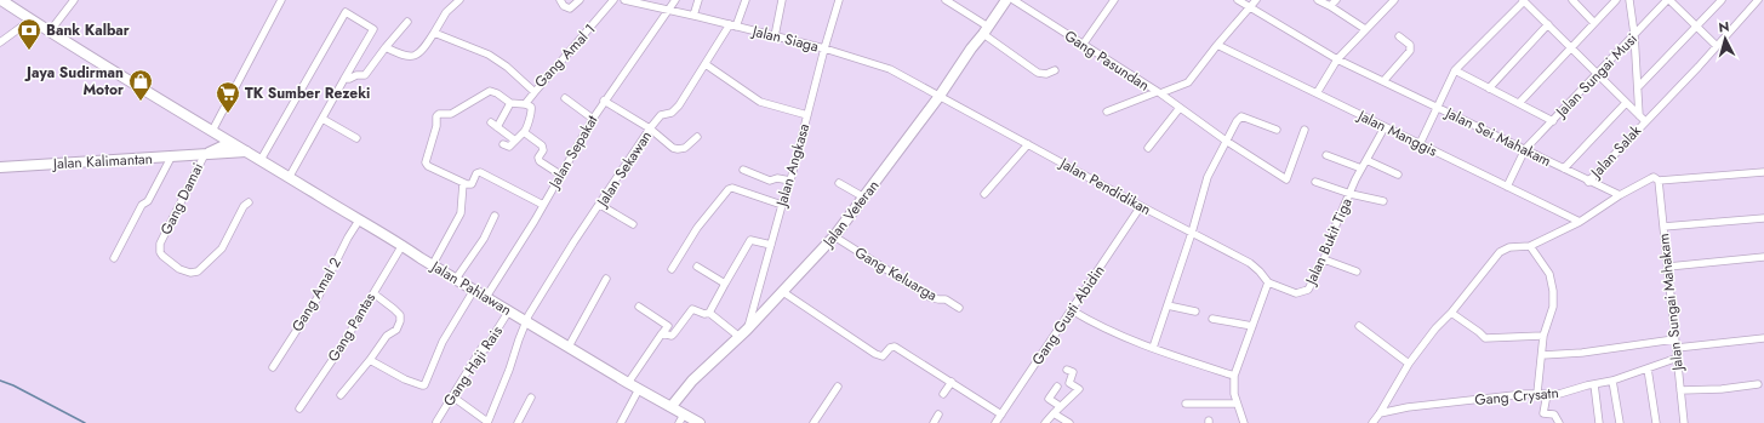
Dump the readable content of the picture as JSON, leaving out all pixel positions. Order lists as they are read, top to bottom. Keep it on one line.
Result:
{"streets":{"main road":["Jalan Kalimantan","Jalan Veteran","Jalan Pahlawan"],"street":["Jalan Siaga","Gang Amal 1","Gang Pasundan","Jalan Sungai Musi","Jalan Manggis","Jalan Sei Mahakam","Jalan Sepakat","Jalan Salak","Jalan Angkasa","Jalan Sekawan","Jalan Pendidikan","Gang Damai","Jalan Bukit Tiga","Gang Keluarga","Gang Amal 2","Jalan Sungai Mahakam","Gang Gusti Abidin","Gang Pantas","Gang Haji Rais","Gang Crysatn"]},"crossings":[["Jalan Siaga","Jalan Sepakat"],["Jalan Siaga","Jalan Angkasa"],["Jalan Siaga","Jalan Sekawan"],["Jalan Siaga","Jalan Pendidikan"],["Jalan Siaga","Jalan Veteran"],["Gang Pasundan","Jalan Manggis"],["Jalan Sungai Musi","Jalan Manggis"],["Jalan Sungai Musi","Jalan Sei Mahakam"],["Jalan Manggis","Jalan Bukit Tiga"],["Jalan Sei Mahakam","Jalan Salak"],["Jalan Sepakat","Jalan Pahlawan"],["Jalan Kalimantan","Gang Damai"],["Jalan Kalimantan","Jalan Pahlawan"],["Jalan Angkasa","Jalan Veteran"],["Jalan Sekawan","Jalan Pahlawan"],["Jalan Pendidikan","Jalan Veteran"],["Jalan Pendidikan","Jalan Bukit Tiga"],["Jalan Pendidikan","Gang Gusti Abidin"],["Jalan Veteran","Gang Keluarga"],["Jalan Veteran","Jalan Pahlawan"],["Jalan Pahlawan","Gang Amal 2"],["Jalan Pahlawan","Gang Pantas"],["Jalan Pahlawan","Gang Haji Rais"],["Jalan Sungai Mahakam","Gang Crysatn"]],"places":{"bank":["Bank Kalbar"],"shop":["Jaya Sudirman Motor"],"supermarket":["TK Sumber Rezeki"]},"north":"top"}
